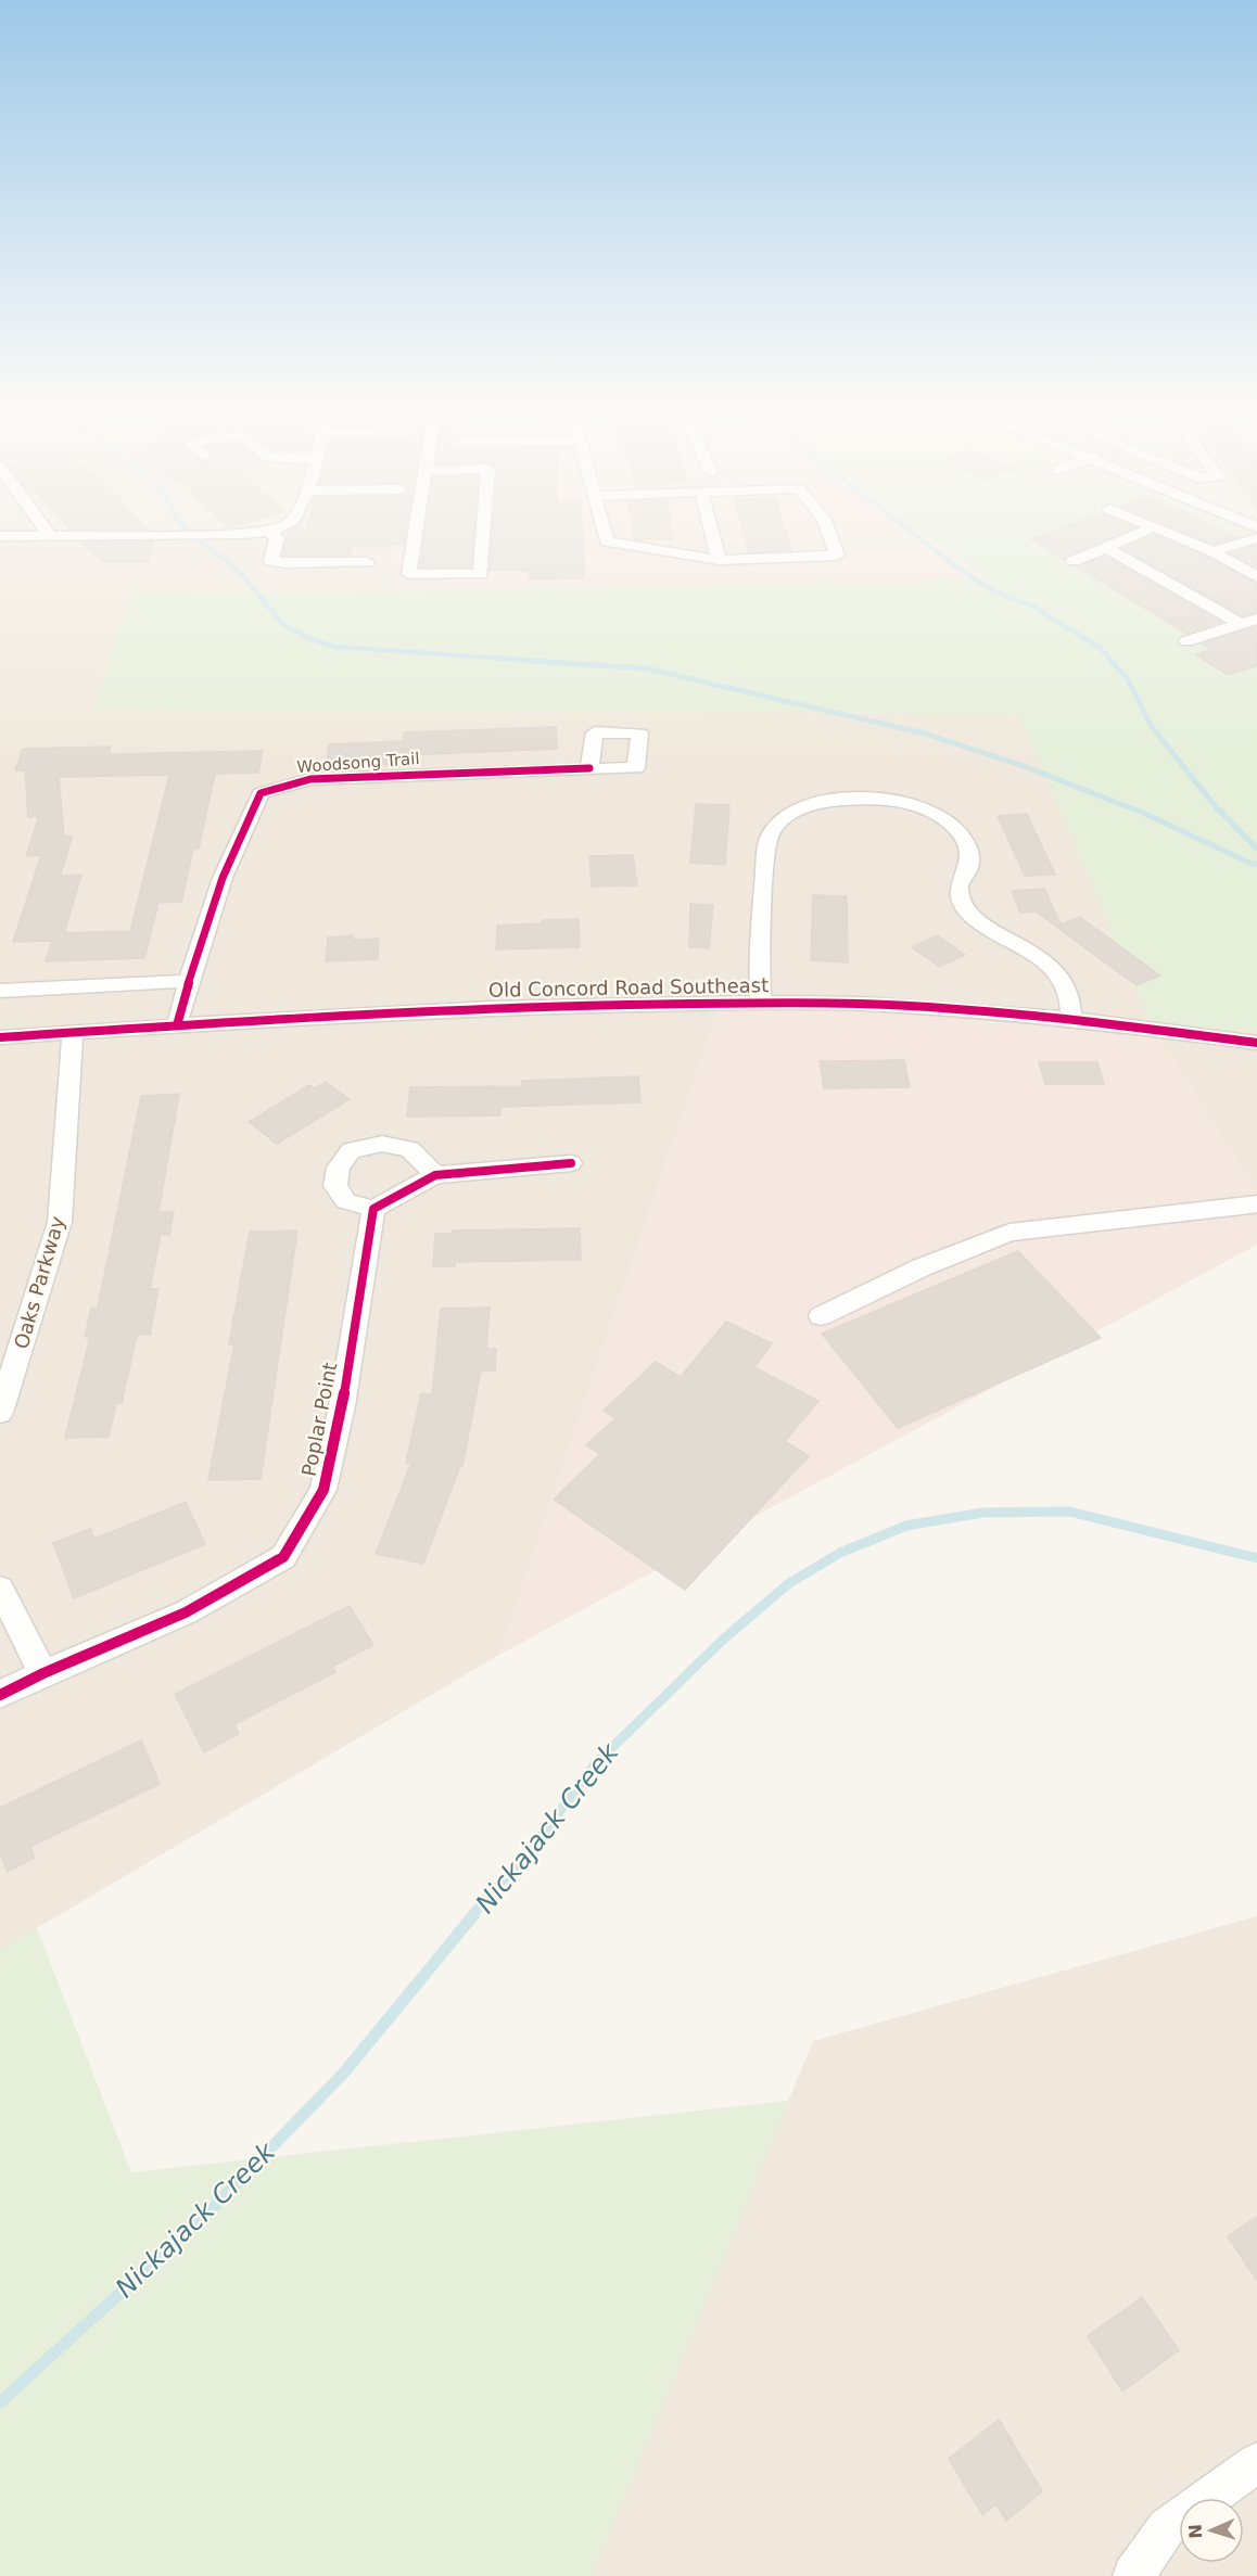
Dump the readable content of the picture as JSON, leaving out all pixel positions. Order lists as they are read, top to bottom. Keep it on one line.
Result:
{"streets":{"street":["Woodsong Trail","Old Concord Road Southeast","Oaks Parkway","Poplar Point"]},"crossings":[["Woodsong Trail","Old Concord Road Southeast"],["Old Concord Road Southeast","Oaks Parkway"]],"water":["Nickajack Creek"],"north":"left"}
